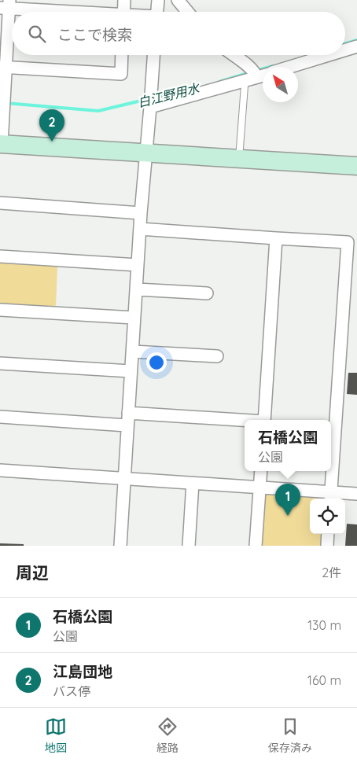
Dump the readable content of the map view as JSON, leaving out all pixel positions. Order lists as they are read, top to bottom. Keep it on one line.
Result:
{"water":["白江野用水"],"north":"top left","page":{"search":"ここで検索","pins":["2","1"],"popup":["石橋公園","公園"],"heading":["周辺","2件"],"list":[{"mark":"1","name":"石橋公園","note":"公園","value":"130 m"},{"mark":"2","name":"江島団地","note":"バス停","value":"160 m"}],"nav":["地図","経路","保存済み"]}}
